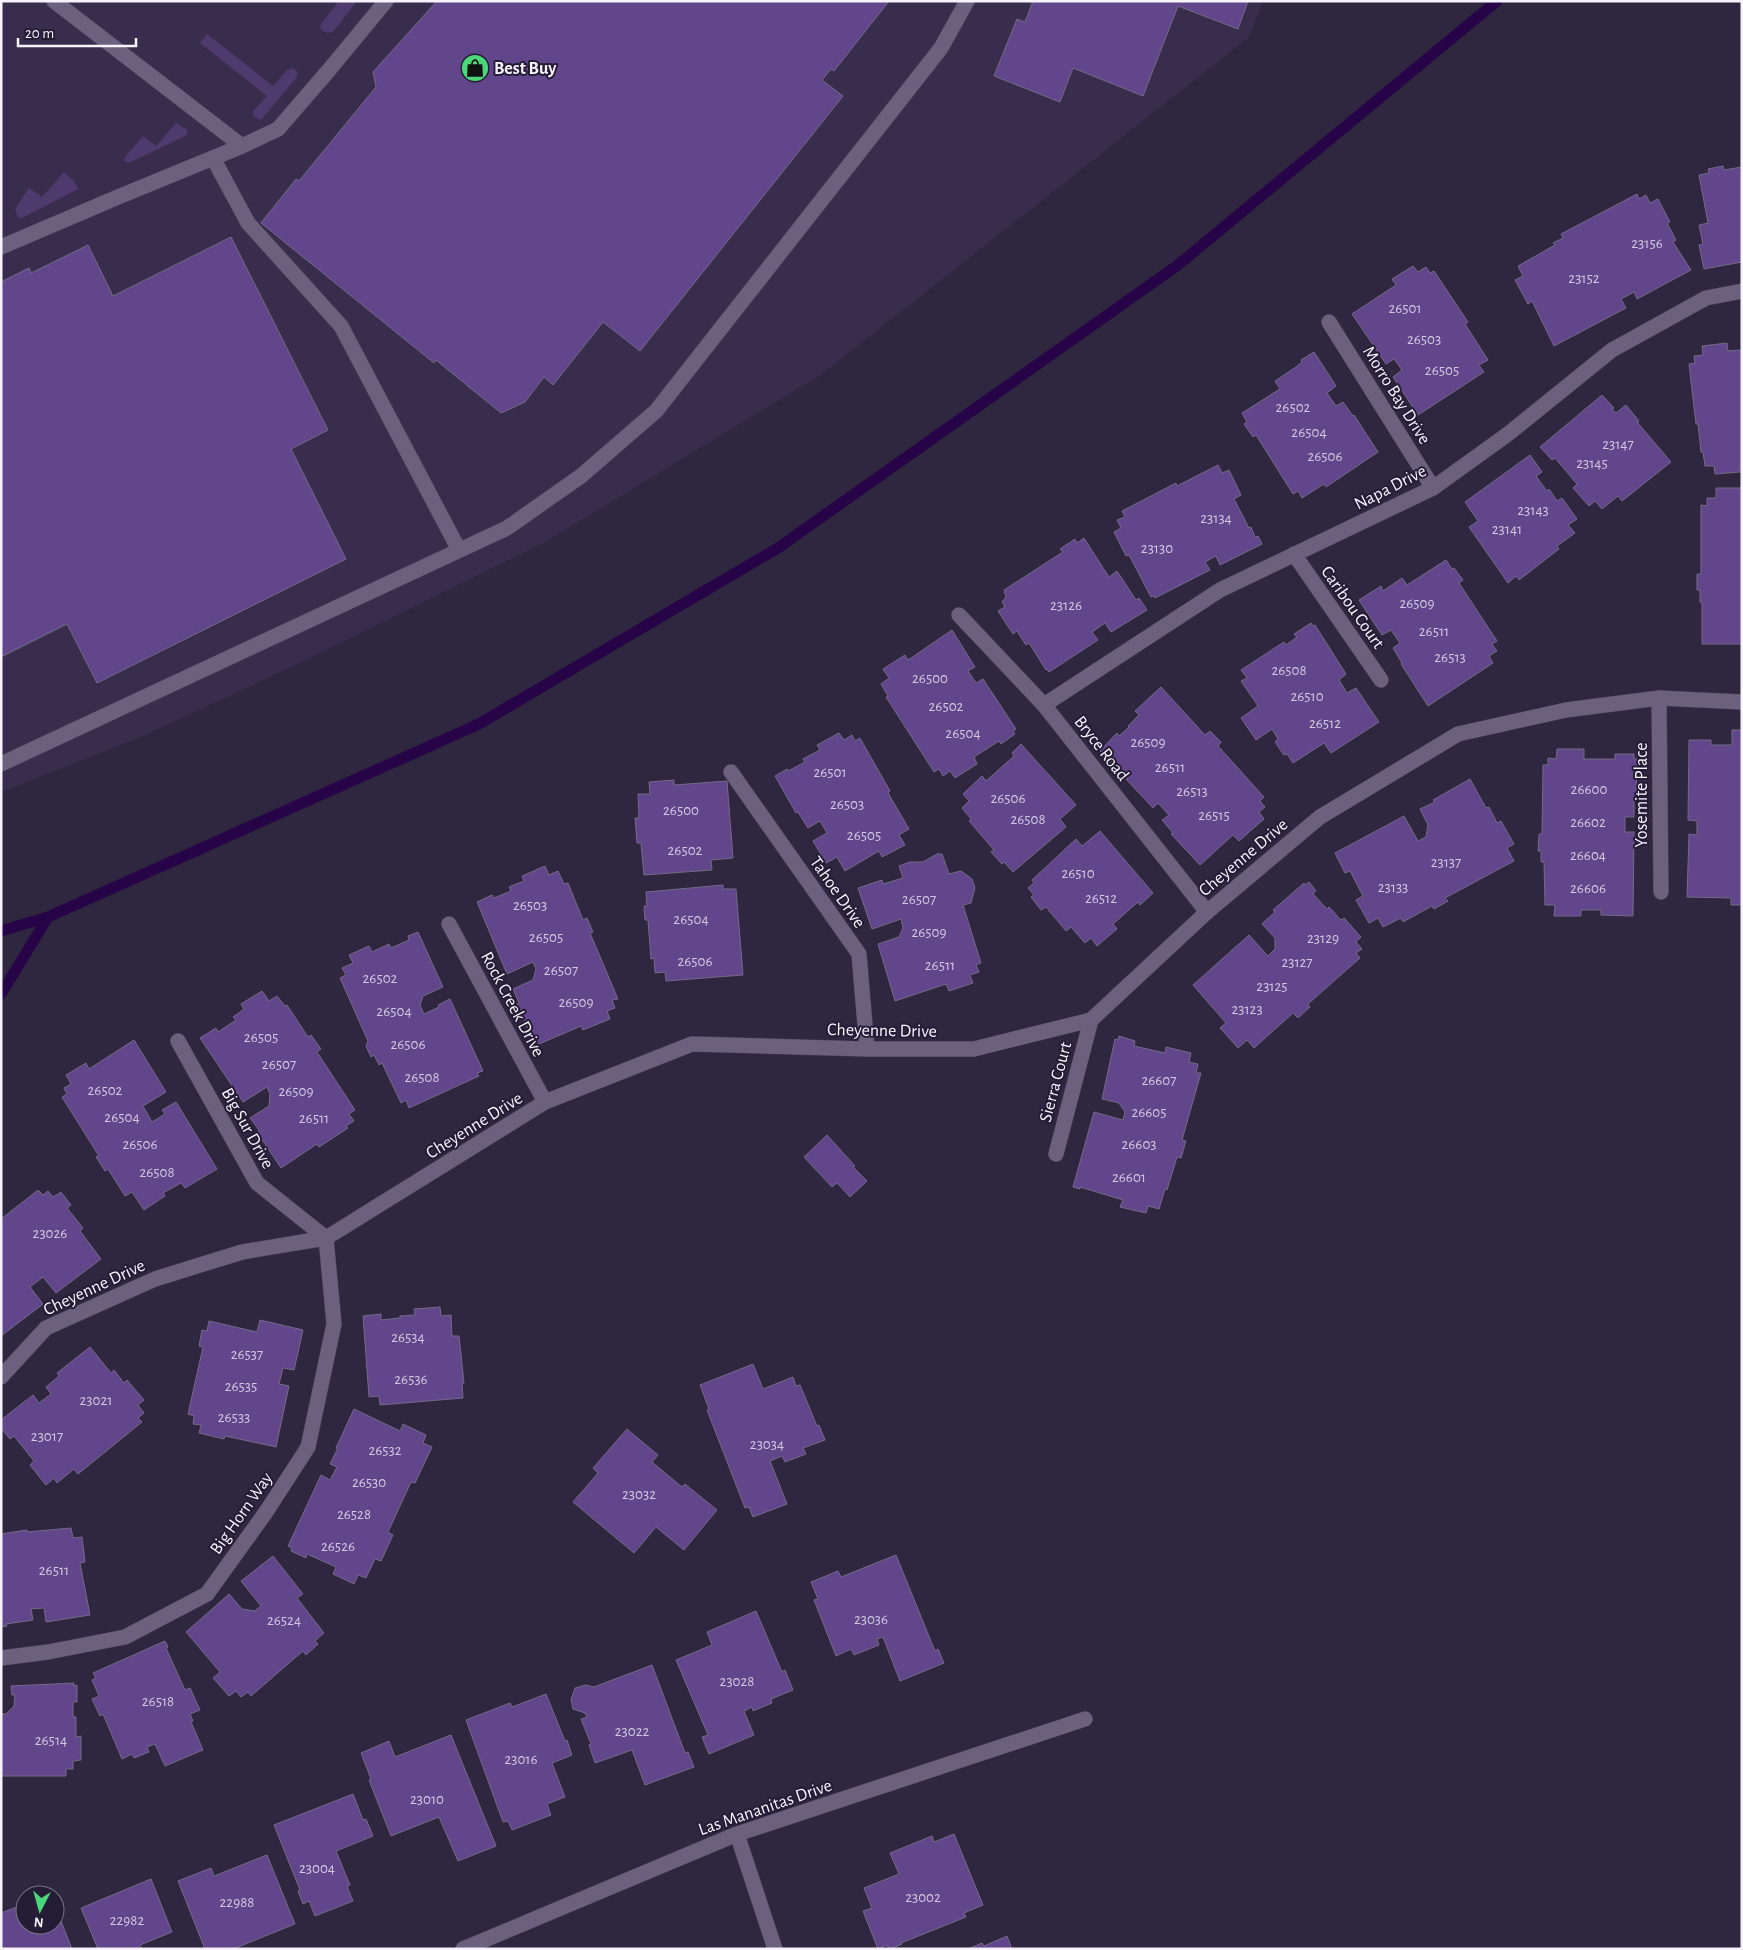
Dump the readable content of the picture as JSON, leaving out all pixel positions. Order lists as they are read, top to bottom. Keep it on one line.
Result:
{"streets":{"street":["Morro Bay Drive","Napa Drive","Caribou Court","Bryce Road","Yosemite Place","Cheyenne Drive","Tahoe Drive","Rock Creek Drive","Sierra Court","Big Sur Drive","Big Horn Way","Las Mananitas Drive"]},"crossings":[["Morro Bay Drive","Napa Drive"],["Napa Drive","Caribou Court"],["Napa Drive","Bryce Road"],["Bryce Road","Cheyenne Drive"],["Yosemite Place","Cheyenne Drive"],["Cheyenne Drive","Tahoe Drive"],["Cheyenne Drive","Rock Creek Drive"],["Cheyenne Drive","Sierra Court"],["Cheyenne Drive","Big Sur Drive"],["Cheyenne Drive","Big Horn Way"],["Big Sur Drive","Big Horn Way"]],"places":{"shop":["Best Buy"]},"house_numbers":["23156","23152","26501","26503","26505","26502","26504","23147","26506","23145","23143","23134","23141","23130","26509","23126","26511","26513","26508","26500","26510","26502","26512","26504","26509","26511","26501","26600","26513","26506","26503","26500","26515","26508","26602","26505","26502","26604","23137","26510","23133","26606","26512","26507","26503","26504","26509","26505","23129","26506","23127","26511","26507","26502","23125","26509","23123","26504","26505","26506","26507","26508","26607","26502","26509","26605","26504","26511","26506","26603","26508","26601","23026","26534","26537","26536","26535","23021","26533","23017","23034","26532","26530","23032","26528","26526","26511","23036","26524","23028","26518","23022","26514","23016","23010","23004","23002","22988","22982"],"scale_bar":"20 m","north":"bottom"}
